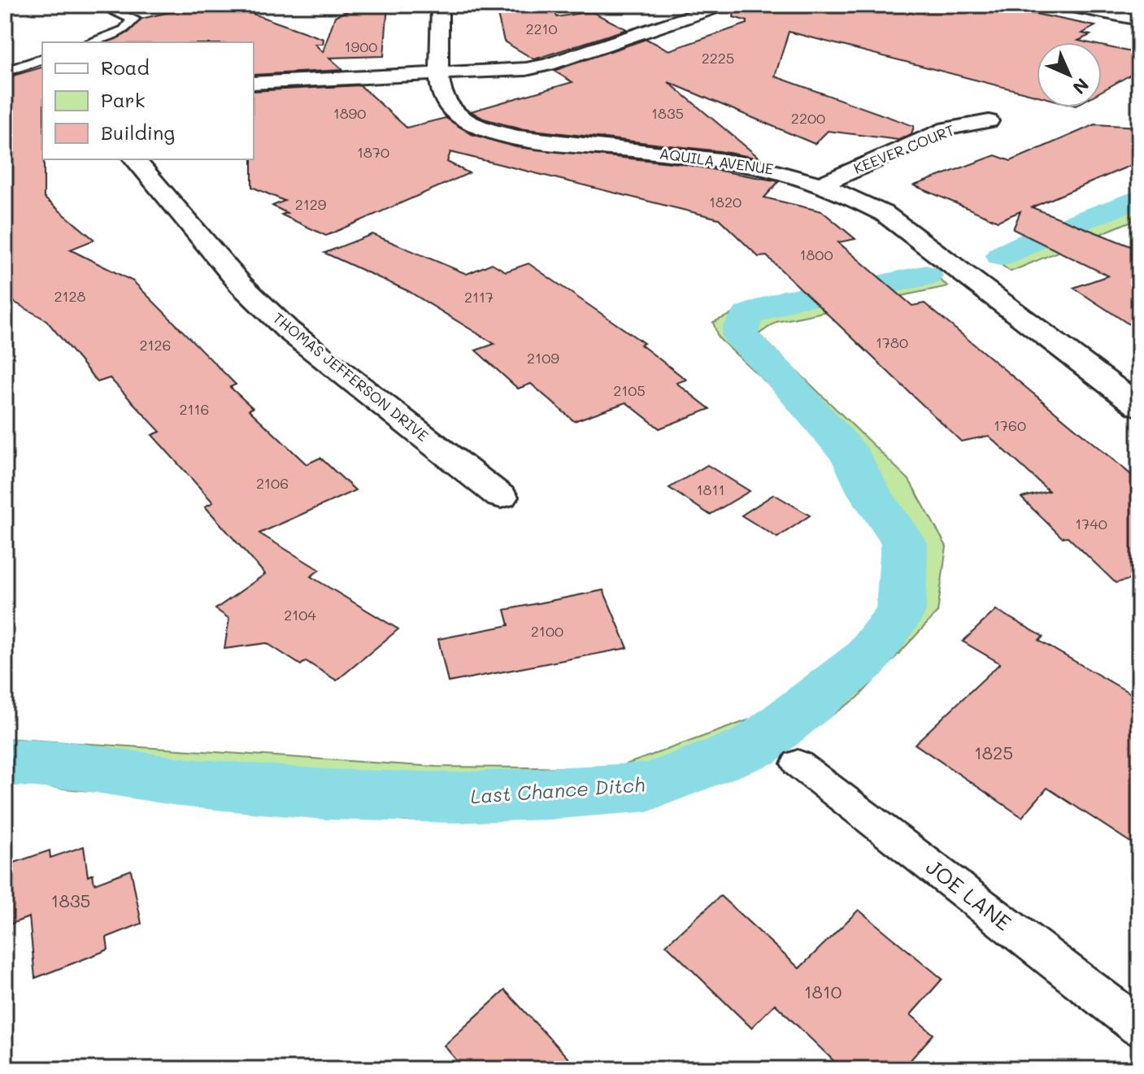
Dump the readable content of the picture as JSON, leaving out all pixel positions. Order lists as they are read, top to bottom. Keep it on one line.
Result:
{"streets":{"street":["KEEVER COURT","AQUILA AVENUE","THOMAS JEFFERSON DRIVE"],"lane":["JOE LANE"]},"crossings":[["KEEVER COURT","AQUILA AVENUE"]],"water":["Last Chance Ditch"],"house_numbers":["2210","1900","2225","1890","1835","2200","1870","1820","2129","1800","2128","2117","1780","2126","2109","2105","2116","1760","2106","1811","1740","2104","2100","1825","1835","1810"],"legend":["Road","Park","Building"],"north":"bottom right"}
